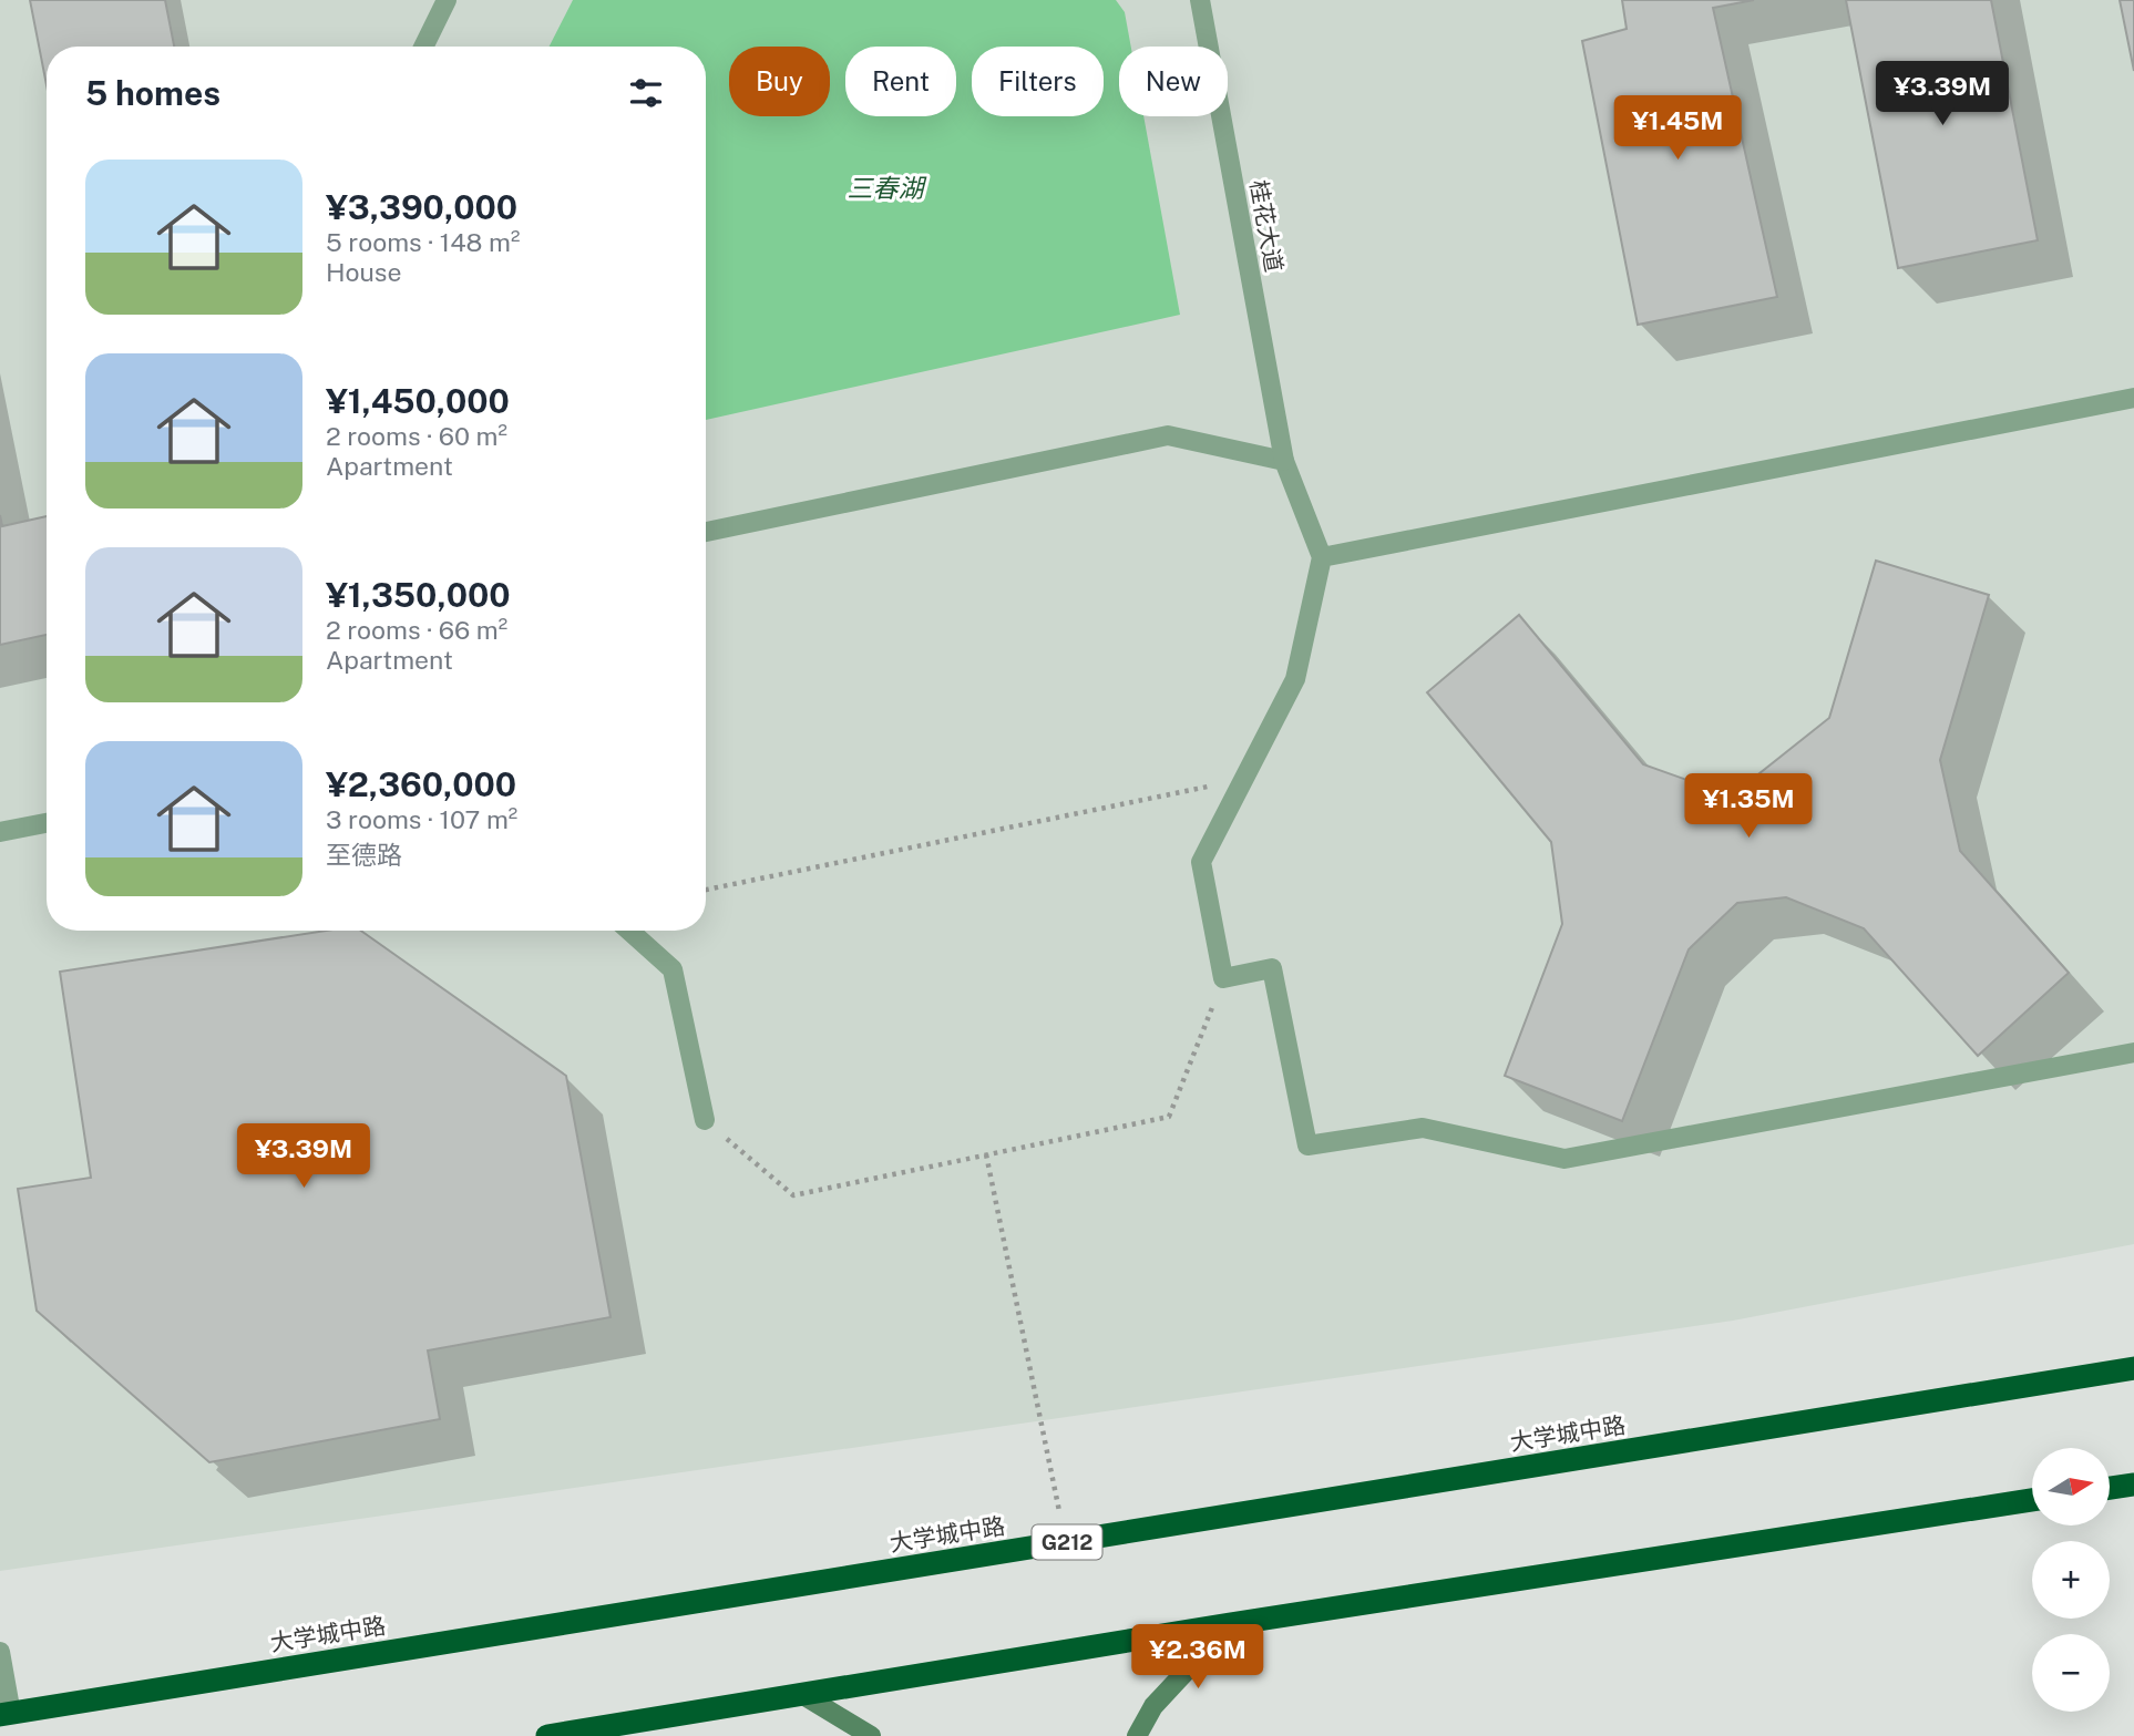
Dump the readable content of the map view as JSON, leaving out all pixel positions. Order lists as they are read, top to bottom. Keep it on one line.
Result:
{"streets":{"highway":["大学城中路","G212"],"street":["桂花大道"]},"water":["三春湖"],"north":"right","page":{"chip":["Buy","Rent","Filters","New"],"heading":"5 homes","price":["¥3.39M","¥1.45M","¥1.35M","¥3.39M","¥2.36M"],"list":[{"name":"¥3,390,000","note":"5 rooms · 148 m² · House"},{"name":"¥1,450,000","note":"2 rooms · 60 m² · Apartment"},{"name":"¥1,350,000","note":"2 rooms · 66 m² · Apartment"},{"name":"¥2,360,000","note":"3 rooms · 107 m² · 至德路"}],"map_buttons":["+","−"]}}
